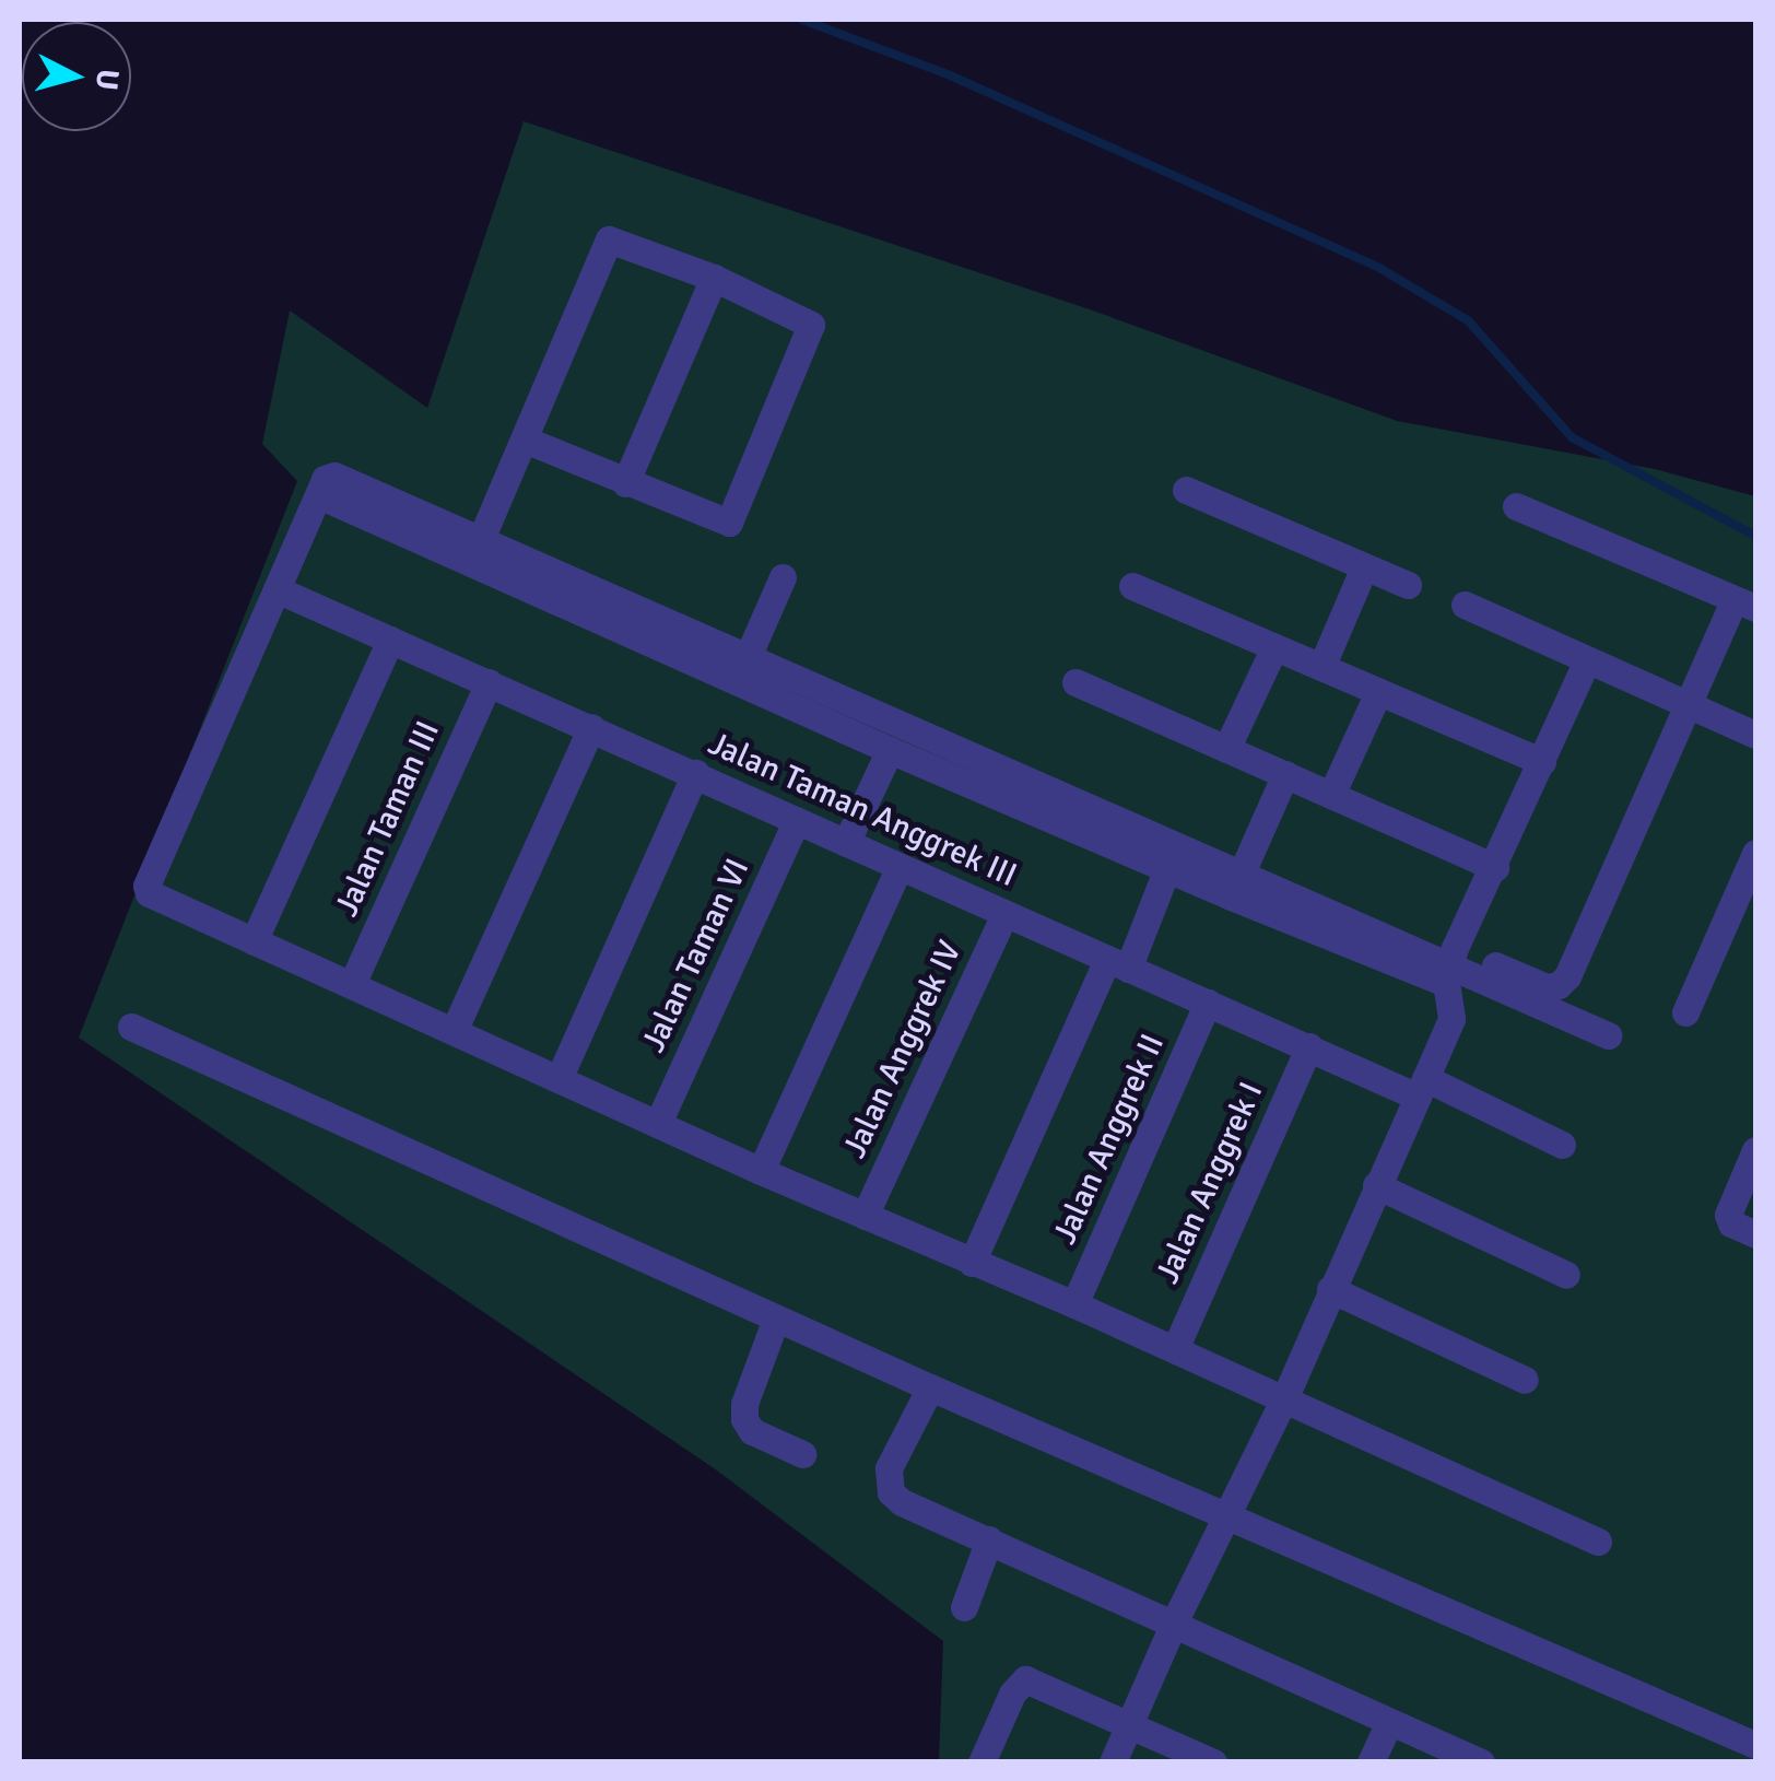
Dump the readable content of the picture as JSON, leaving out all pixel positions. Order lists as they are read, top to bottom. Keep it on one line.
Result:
{"streets":{"street":["Jalan Taman Anggrek III","Jalan Taman III","Jalan Taman VI","Jalan Anggrek IV","Jalan Anggrek II","Jalan Anggrek I"]},"crossings":[["Jalan Taman Anggrek III","Jalan Taman III"],["Jalan Taman Anggrek III","Jalan Taman VI"],["Jalan Taman Anggrek III","Jalan Anggrek IV"],["Jalan Taman Anggrek III","Jalan Anggrek II"],["Jalan Taman Anggrek III","Jalan Anggrek I"]],"north":"right"}
